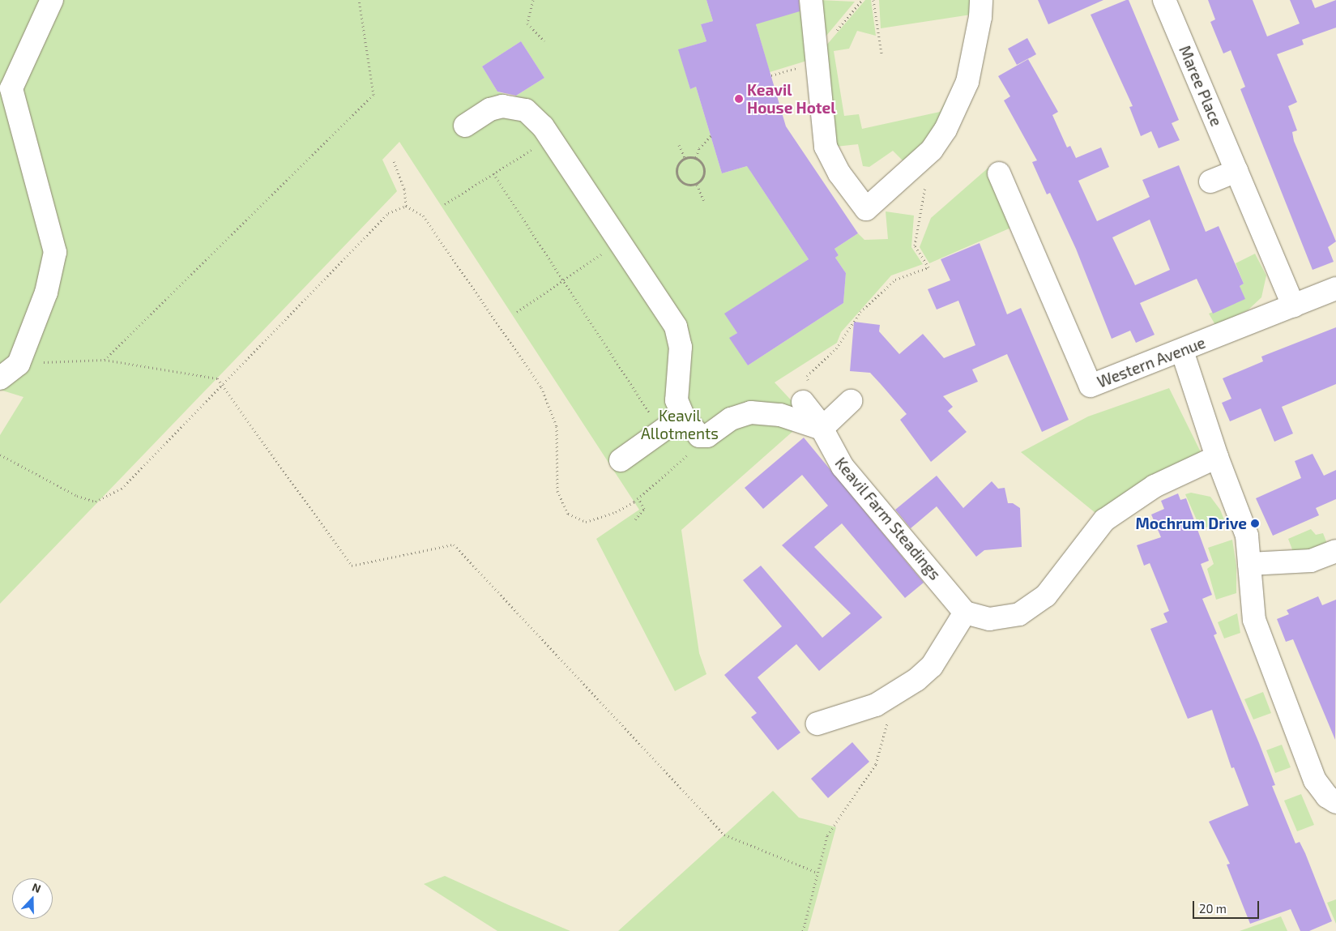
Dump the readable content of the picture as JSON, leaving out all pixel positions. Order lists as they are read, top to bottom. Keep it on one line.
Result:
{"streets":{"street":["Maree Place","Western Avenue","Keavil Farm Steadings"]},"crossings":[["Maree Place","Western Avenue"]],"parks":["Keavil Allotments"],"places":["Keavil House Hotel","Mochrum Drive"],"scale_bar":"20 m","north":"top"}
